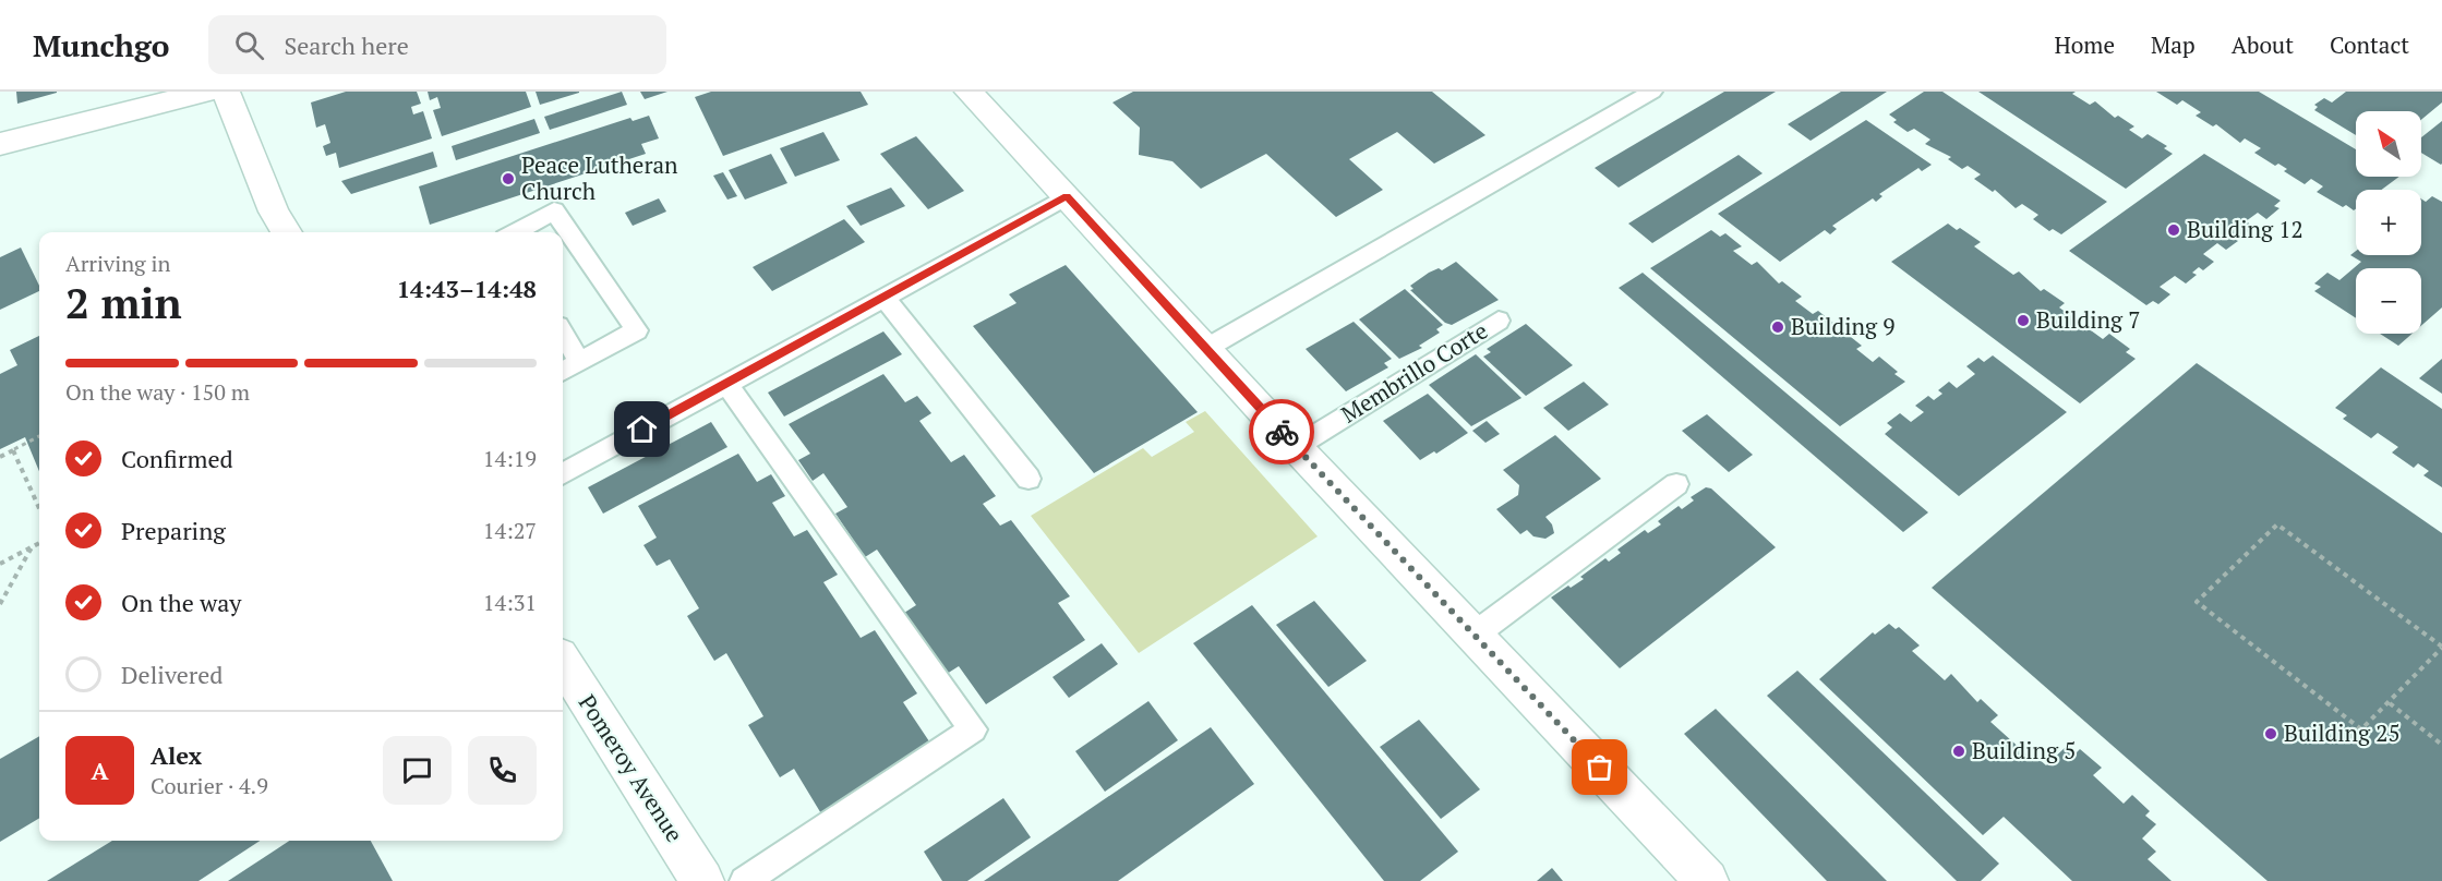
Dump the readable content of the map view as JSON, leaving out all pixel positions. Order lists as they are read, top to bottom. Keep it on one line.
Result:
{"streets":{"street":["Pomeroy Avenue"],"lane":["Membrillo Corte"]},"places":["Peace Lutheran Church","Building 12","Building 7","Building 9","Building 25","Building 5"],"north":"top left","page":{"header":"Munchgo","search":"Search here","nav":["Home","Map","About","Contact"],"map_buttons":["+","−"],"heading":["2 min","Arriving in","14:43–14:48"],"panel":["Alex","Courier · 4.9"],"bar":"On the way · 150 m","list":[["Confirmed","14:19"],["Preparing","14:27"],["On the way","14:31"],"Delivered"],"round":"A"}}
